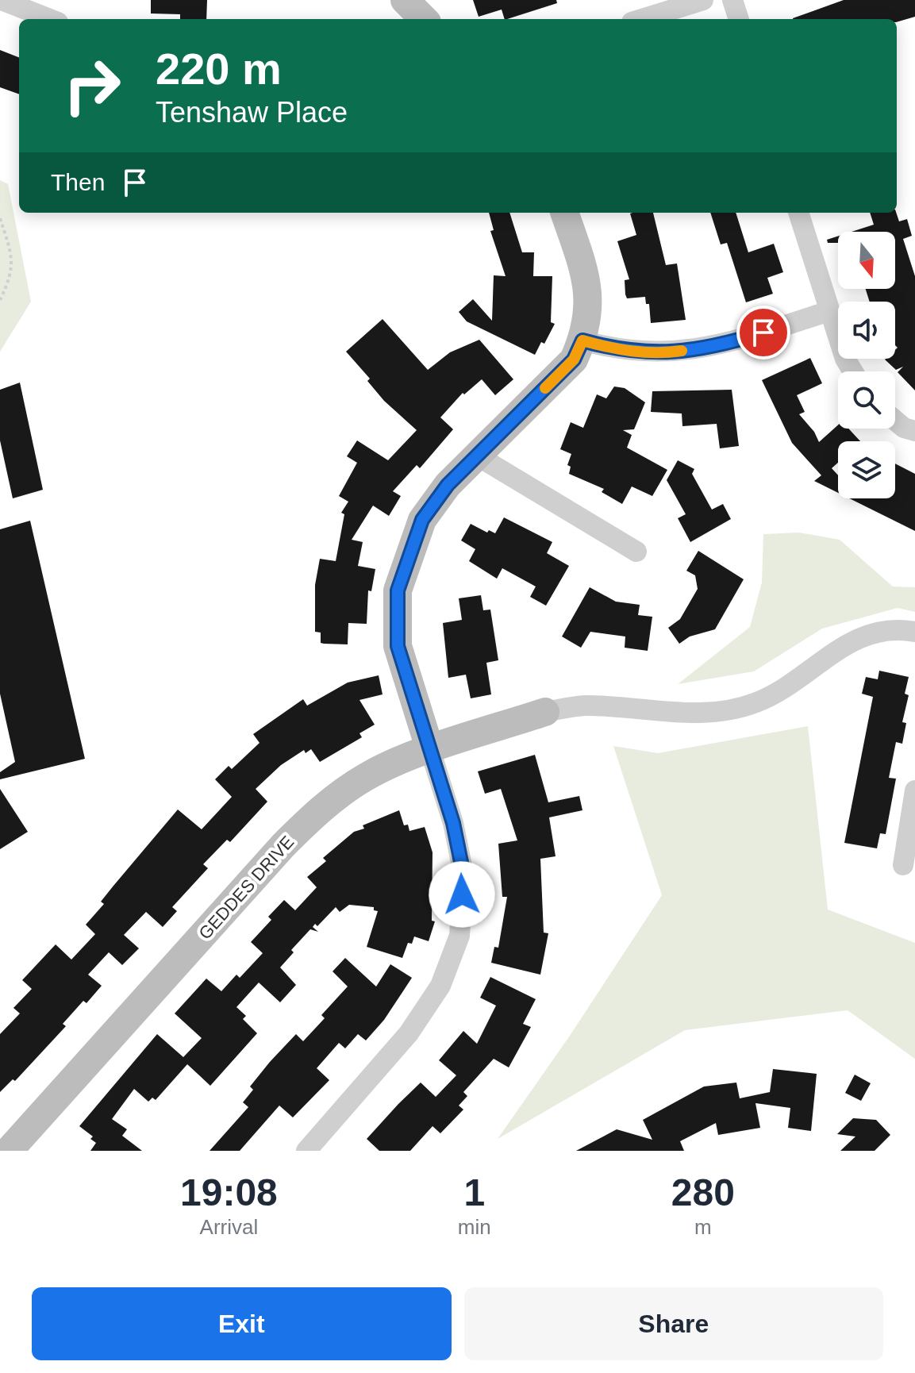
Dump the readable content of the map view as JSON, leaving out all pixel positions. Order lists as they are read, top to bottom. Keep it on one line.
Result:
{"streets":{"street":["GEDDES DRIVE"]},"north":"bottom","page":{"turn":["220 m","Tenshaw Place"],"then":"Then","eta":["19:08","Arrival","1","min","280","m"],"buttons":["Exit","Share"]}}
